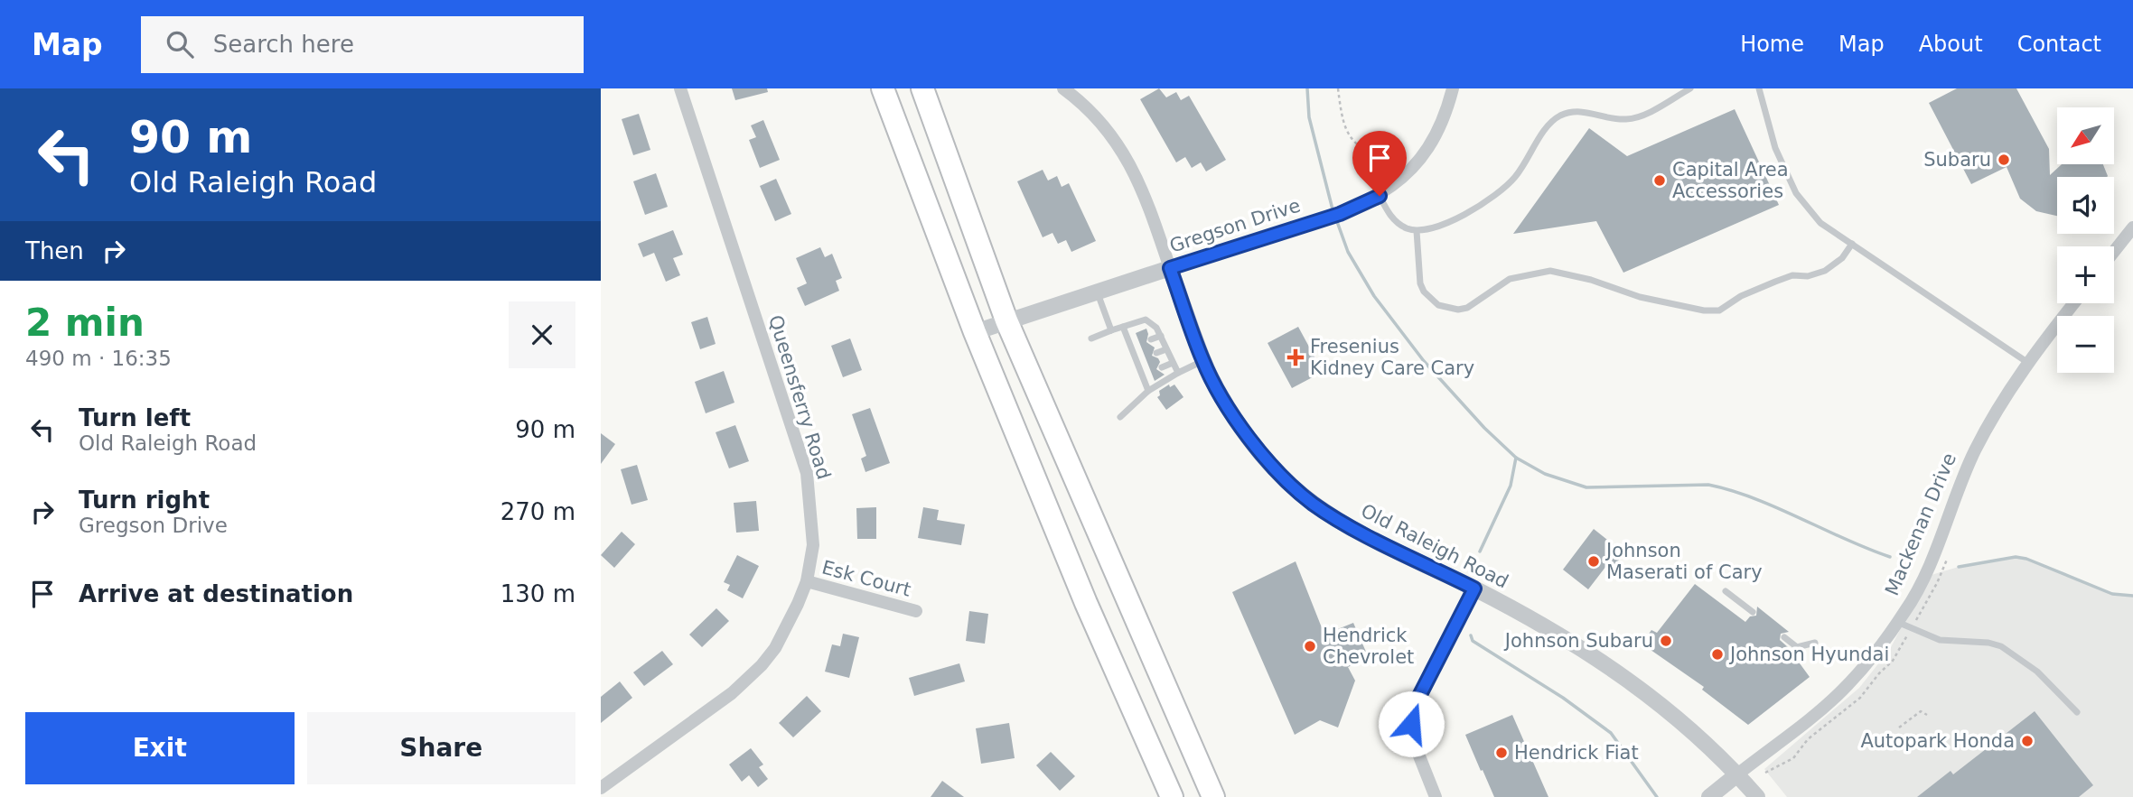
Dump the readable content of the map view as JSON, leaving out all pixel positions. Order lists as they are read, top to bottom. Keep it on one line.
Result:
{"streets":{"street":["Gregson Drive","Queensferry Road","Mackenan Drive","Old Raleigh Road","Esk Court"]},"crossings":[["Gregson Drive","Old Raleigh Road"],["Queensferry Road","Esk Court"],["Mackenan Drive","Old Raleigh Road"]],"places":{"other":["Subaru","Capital Area Accessories","Johnson Maserati of Cary","Johnson Subaru","Hendrick Chevrolet","Johnson Hyundai","Autopark Honda","Hendrick Fiat"],"health":["Fresenius Kidney Care Cary"]},"north":"bottom left","page":{"header":"Map","search":"Search here","nav":["Home","Map","About","Contact"],"turn":["90 m","Old Raleigh Road"],"map_buttons":["+","−"],"then":"Then","heading":["2 min","490 m · 16:35"],"list":[{"name":"Turn left","note":"Old Raleigh Road","value":"90 m"},{"name":"Turn right","note":"Gregson Drive","value":"270 m"},{"name":"Arrive at destination","value":"130 m"}],"buttons":["Exit","Share"]}}
